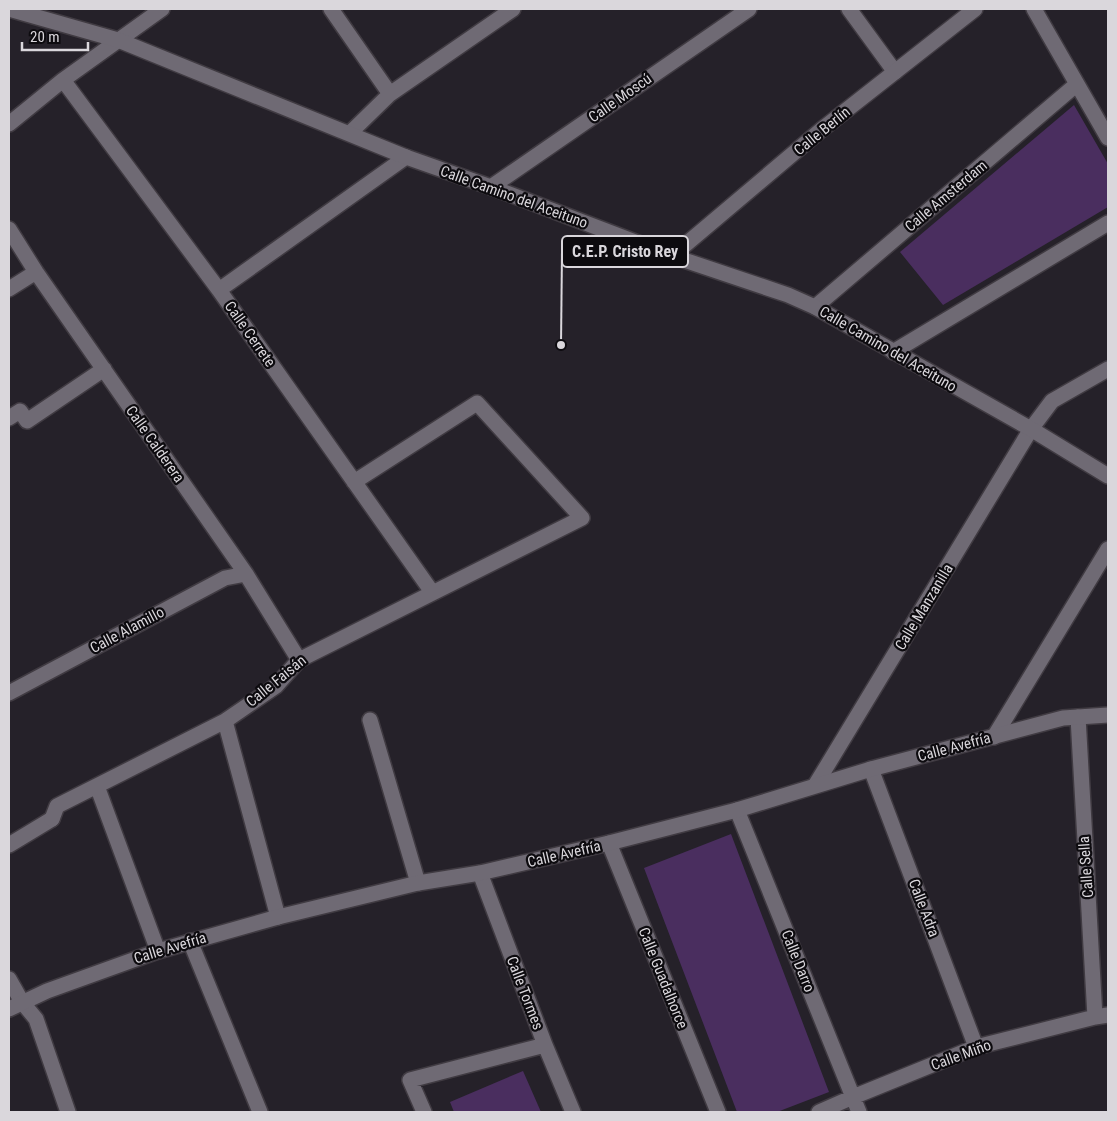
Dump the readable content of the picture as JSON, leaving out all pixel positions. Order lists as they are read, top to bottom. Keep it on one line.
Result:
{"streets":{"street":["Calle Moscú","Calle Berlín","Calle Amsterdam","Calle Camino del Aceituno","Calle Cerrete","Calle Calderera","Calle Manzanilla","Calle Alamillo","Calle Faisán","Calle Avefría","Calle Sella","Calle Adra","Calle Darro","Calle Guadalhorce","Calle Tormes","Calle Miño"]},"crossings":[["Calle Moscú","Calle Camino del Aceituno"],["Calle Berlín","Calle Camino del Aceituno"],["Calle Amsterdam","Calle Camino del Aceituno"],["Calle Camino del Aceituno","Calle Manzanilla"],["Calle Cerrete","Calle Faisán"],["Calle Calderera","Calle Alamillo"],["Calle Calderera","Calle Faisán"],["Calle Manzanilla","Calle Avefría"],["Calle Avefría","Calle Sella"],["Calle Avefría","Calle Adra"],["Calle Avefría","Calle Darro"],["Calle Avefría","Calle Guadalhorce"],["Calle Avefría","Calle Tormes"],["Calle Sella","Calle Miño"],["Calle Adra","Calle Miño"],["Calle Darro","Calle Miño"]],"places":["C.E.P. Cristo Rey"],"scale_bar":"20 m"}
